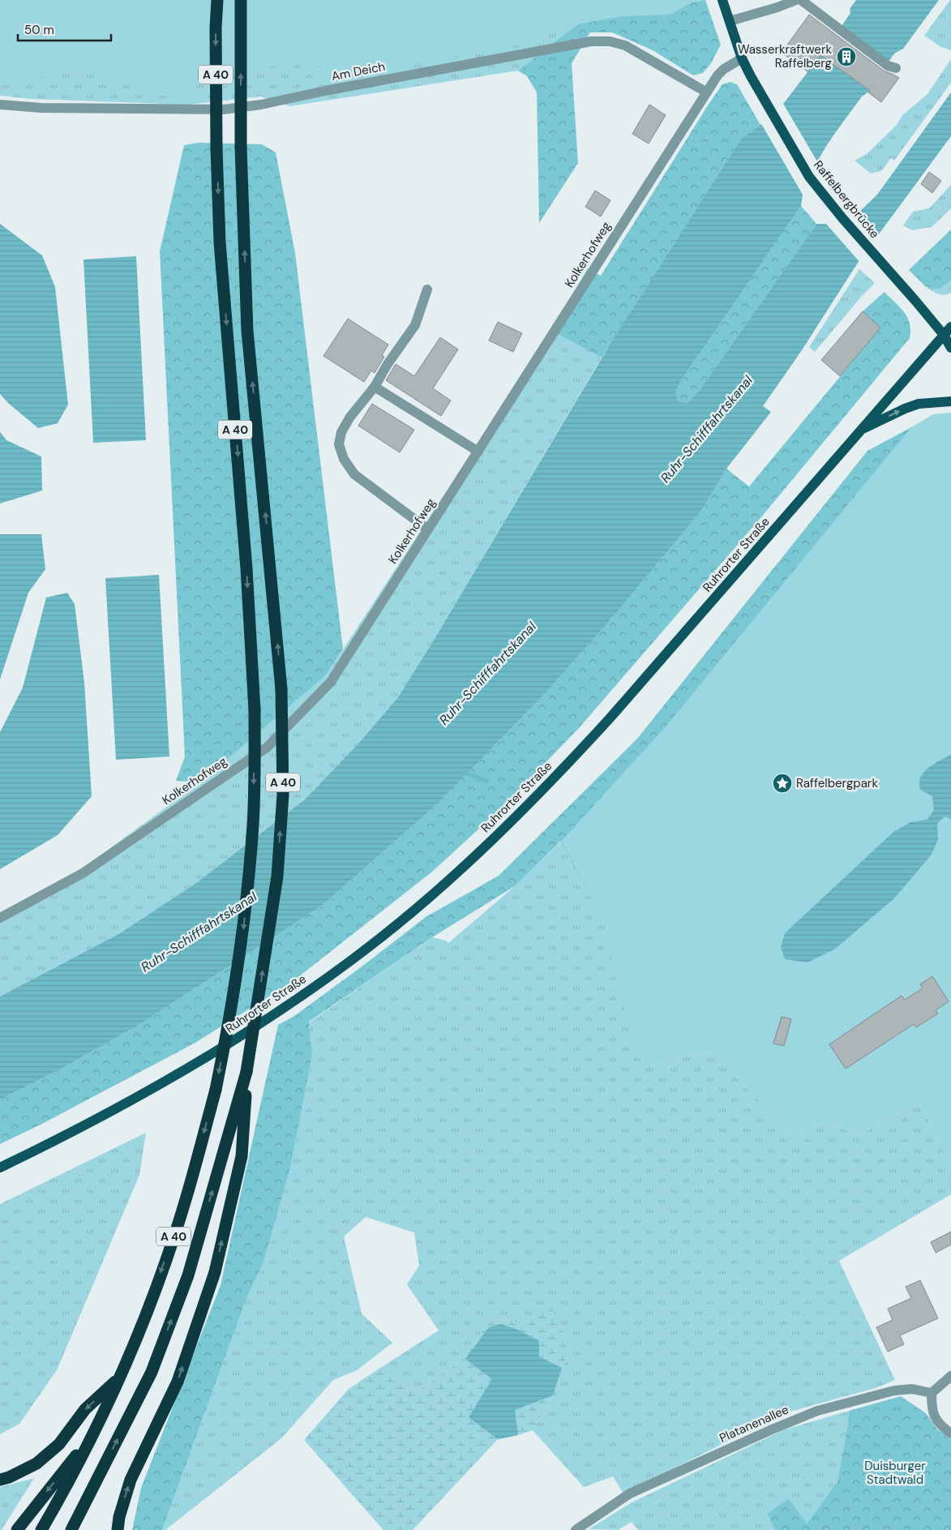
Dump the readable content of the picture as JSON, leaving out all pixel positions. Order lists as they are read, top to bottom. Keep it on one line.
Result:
{"streets":{"highway":["A 40"],"main road":["Raffelbergbrücke","Ruhrorter Straße"],"street":["Am Deich","Kolkerhofweg","Platanenallee"]},"crossings":[["Am Deich","Kolkerhofweg"],["Raffelbergbrücke","Kolkerhofweg"],["Raffelbergbrücke","Ruhrorter Straße"]],"water":["Ruhr-Schifffahrtskanal"],"parks":["Duisburger Stadtwald"],"places":{"building":["Wasserkraftwerk Raffelberg"],"place":["Raffelbergpark"]},"scale_bar":"50 m"}
